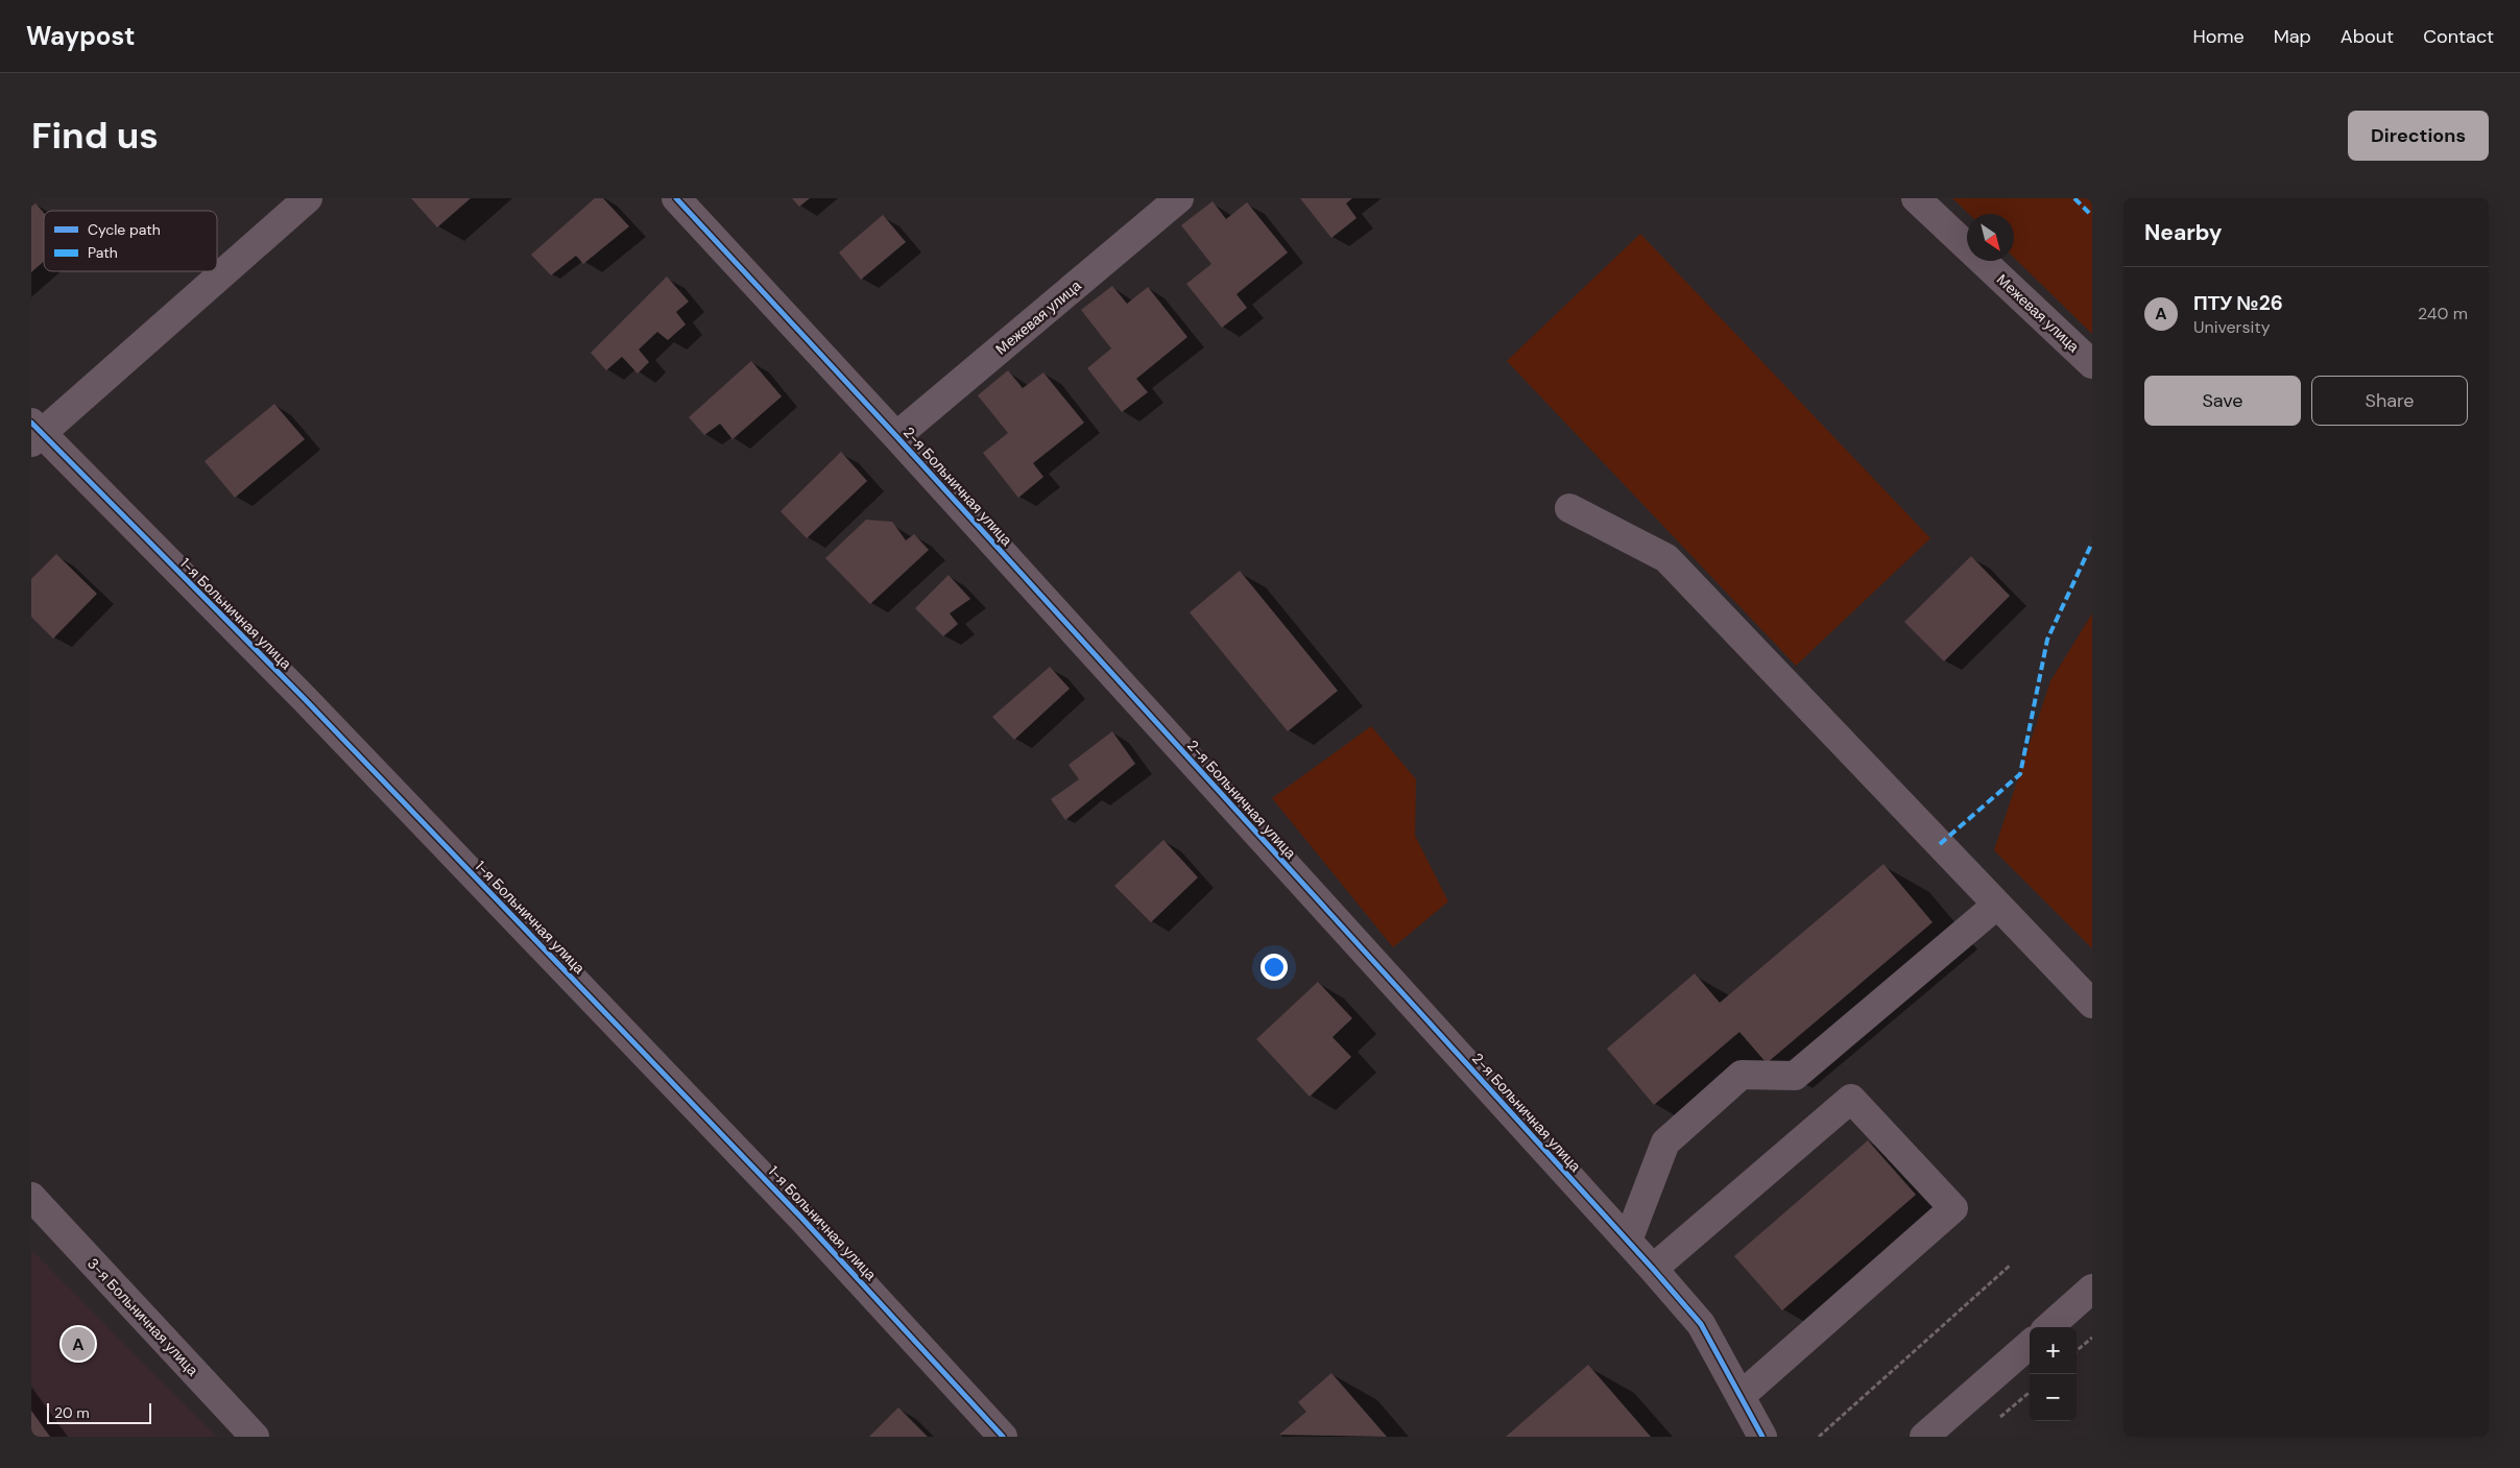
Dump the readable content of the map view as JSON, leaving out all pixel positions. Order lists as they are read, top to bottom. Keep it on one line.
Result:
{"streets":{"street":["Межевая улица","2-я Больничная улица","1-я Больничная улица","3-я Больничная улица"]},"crossings":[["Межевая улица","2-я Больничная улица"]],"legend":["Cycle path","Path"],"scale_bar":"20 m","north":"bottom right","page":{"header":"Waypost","nav":["Home","Map","About","Contact"],"buttons":["Directions",["Save","Share"]],"title":"Find us","heading":"Nearby","list":[{"mark":"A","name":"ПТУ №26","note":"University","value":"240 m"}],"pins":"A","map_buttons":["+","−"],"scale":"20 m"}}
